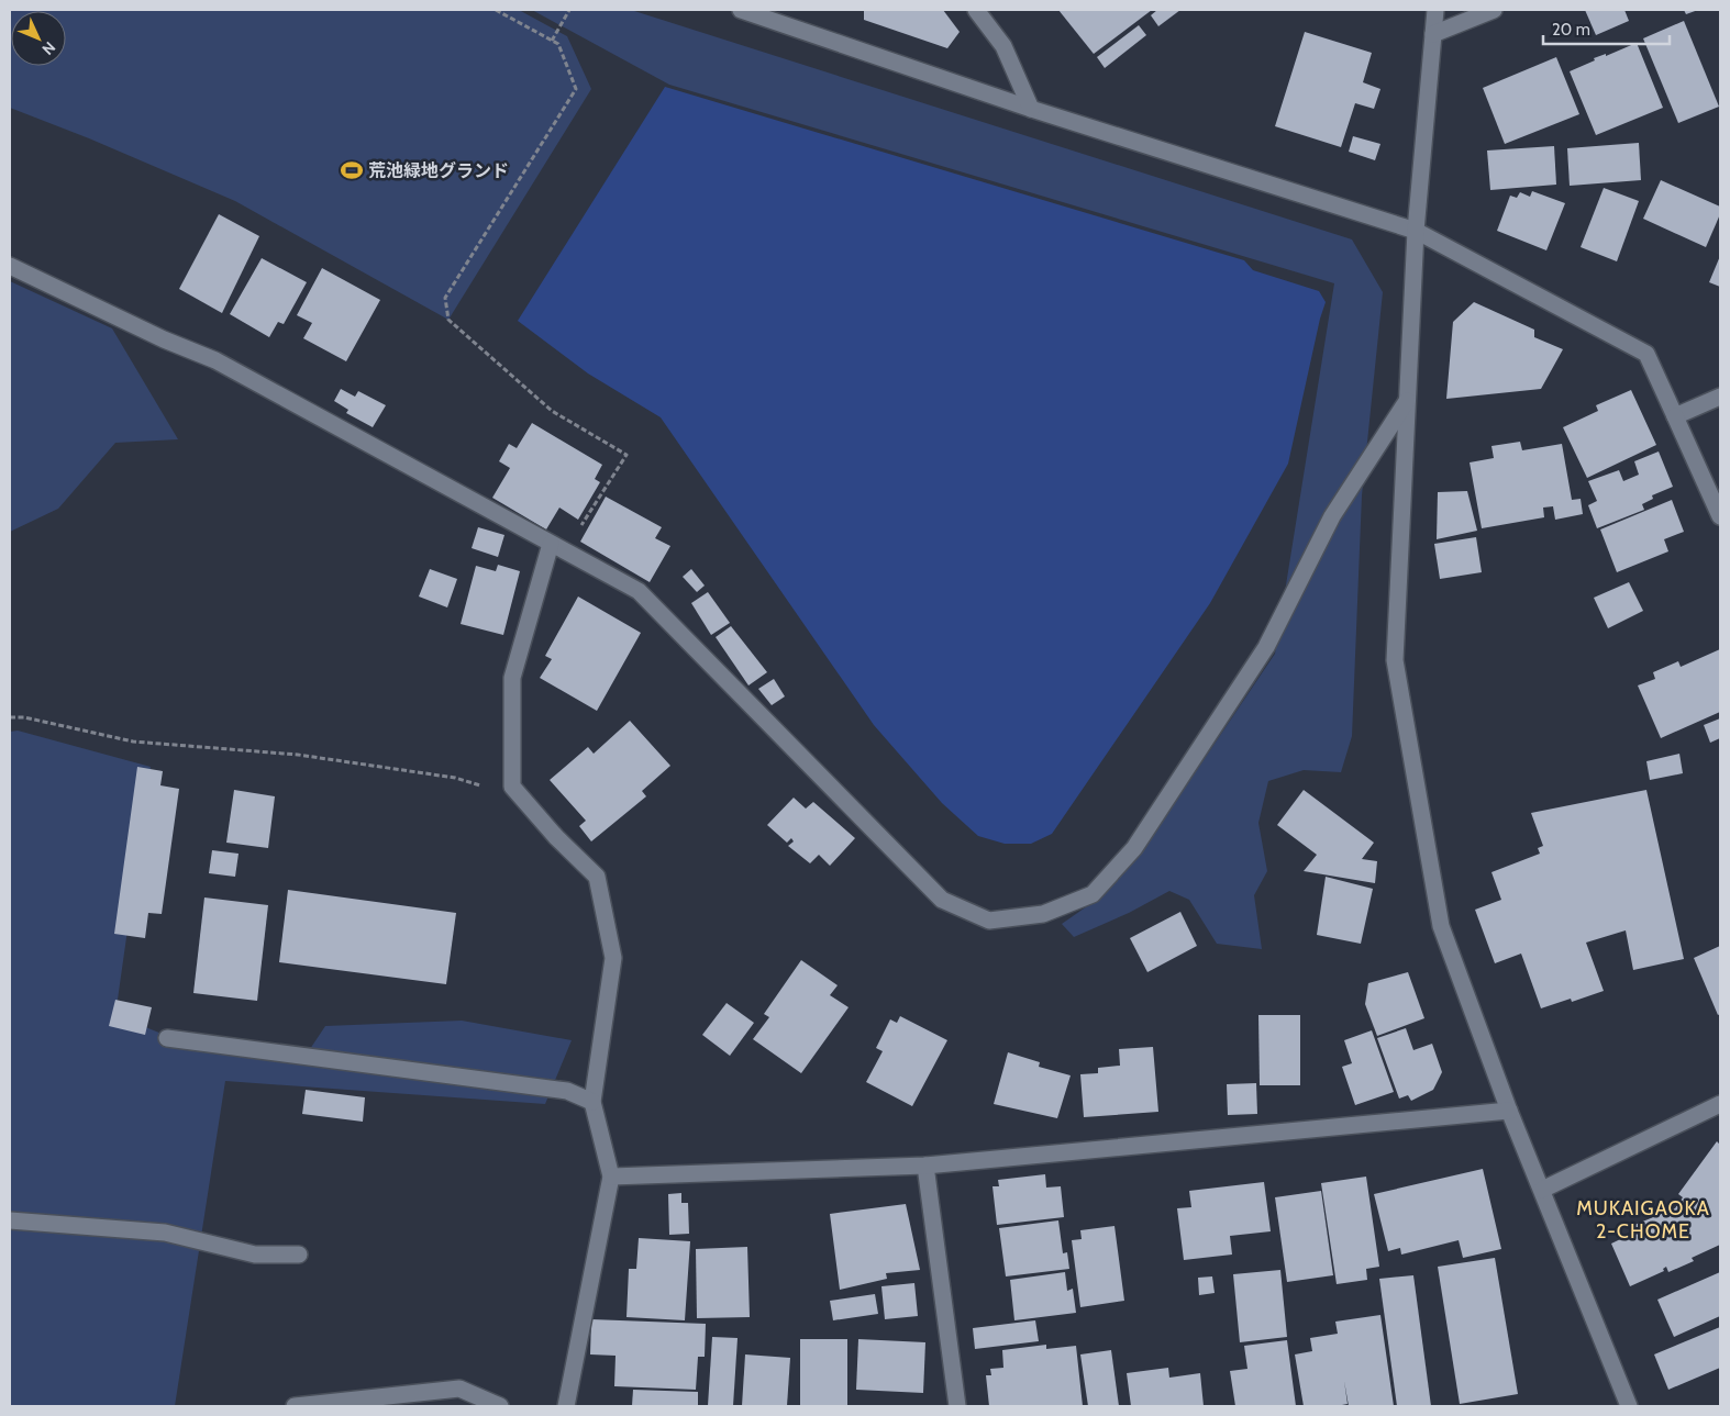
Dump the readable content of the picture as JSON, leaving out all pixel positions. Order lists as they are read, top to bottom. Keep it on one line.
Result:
{"districts":["MUKAIGAOKA 2-CHOME"],"places":{"sports":["荒池緑地グランド"]},"scale_bar":"20 m","north":"bottom right"}
